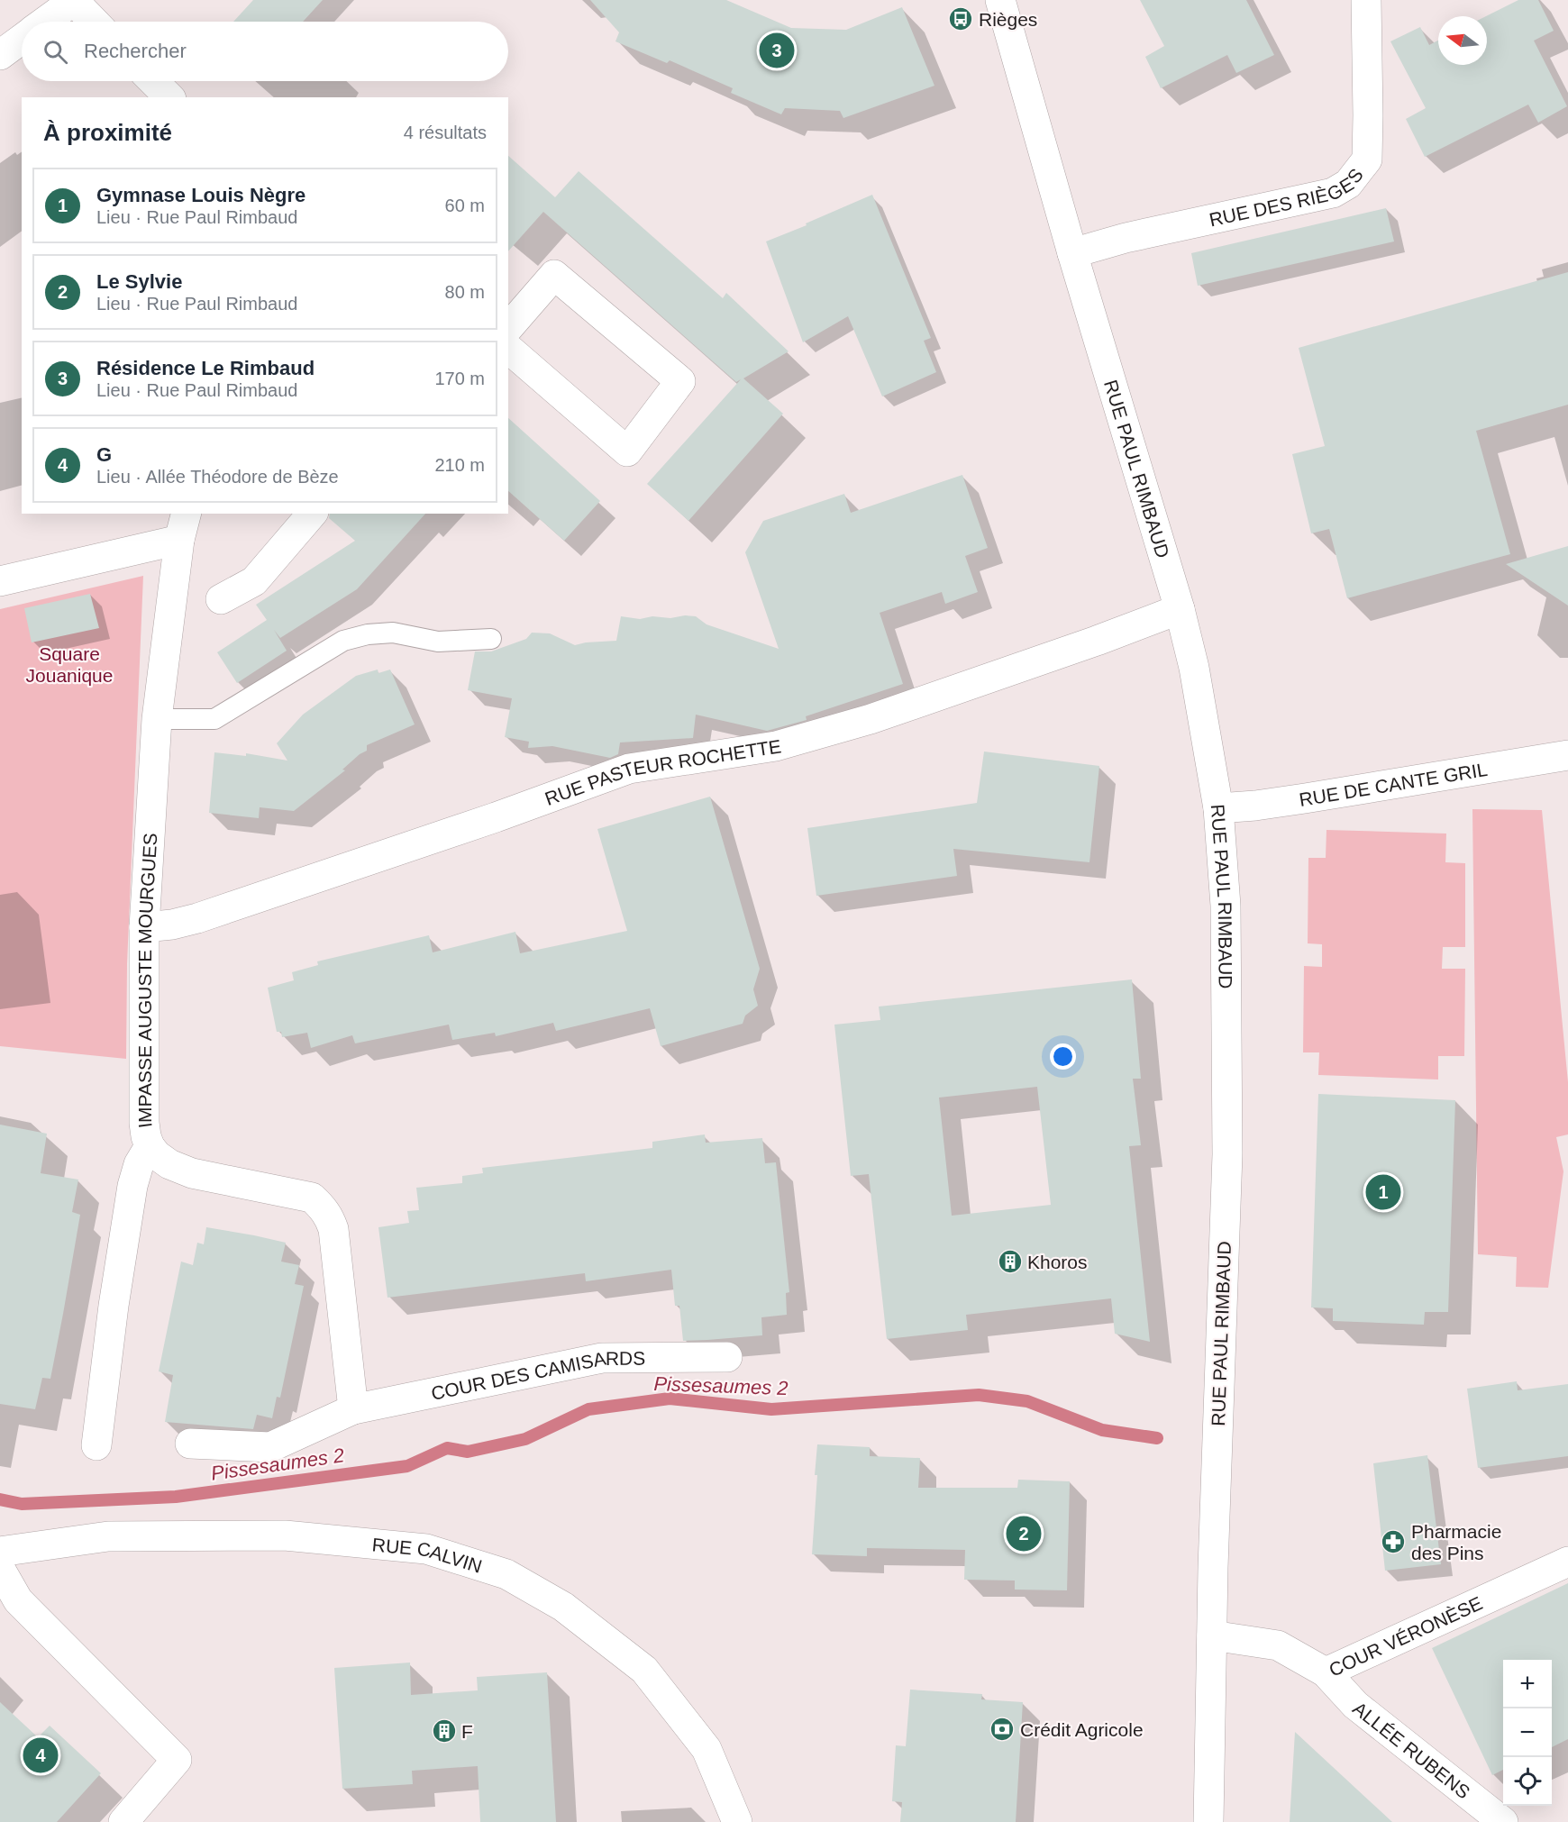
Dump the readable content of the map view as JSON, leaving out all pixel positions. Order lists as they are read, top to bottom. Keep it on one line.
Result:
{"streets":{"street":["RUE DES RIÈGES","RUE PAUL RIMBAUD","RUE PASTEUR ROCHETTE","RUE DE CANTE GRIL","IMPASSE AUGUSTE MOURGUES","COUR DES CAMISARDS","RUE CALVIN","COUR VÉRONÈSE","ALLÉE RUBENS"]},"crossings":[["RUE DES RIÈGES","RUE PAUL RIMBAUD"],["RUE PAUL RIMBAUD","RUE PASTEUR ROCHETTE"],["RUE PAUL RIMBAUD","RUE DE CANTE GRIL"],["RUE PAUL RIMBAUD","COUR VÉRONÈSE"],["RUE PASTEUR ROCHETTE","IMPASSE AUGUSTE MOURGUES"],["COUR VÉRONÈSE","ALLÉE RUBENS"]],"water":["Pissesaumes 2"],"parks":["Square Jouanique"],"places":{"bus stop":["Rièges"],"building":["Khoros","F"],"pharmacy":["Pharmacie des Pins"],"bank":["Crédit Agricole"]},"north":"left","page":{"search":"Rechercher","pins":["3","1","2","4"],"heading":["À proximité","4 résultats"],"list":[{"mark":"1","name":"Gymnase Louis Nègre","note":"Lieu · Rue Paul Rimbaud","value":"60 m"},{"mark":"2","name":"Le Sylvie","note":"Lieu · Rue Paul Rimbaud","value":"80 m"},{"mark":"3","name":"Résidence Le Rimbaud","note":"Lieu · Rue Paul Rimbaud","value":"170 m"},{"mark":"4","name":"G","note":"Lieu · Allée Théodore de Bèze","value":"210 m"}],"map_buttons":["+","−"]}}
